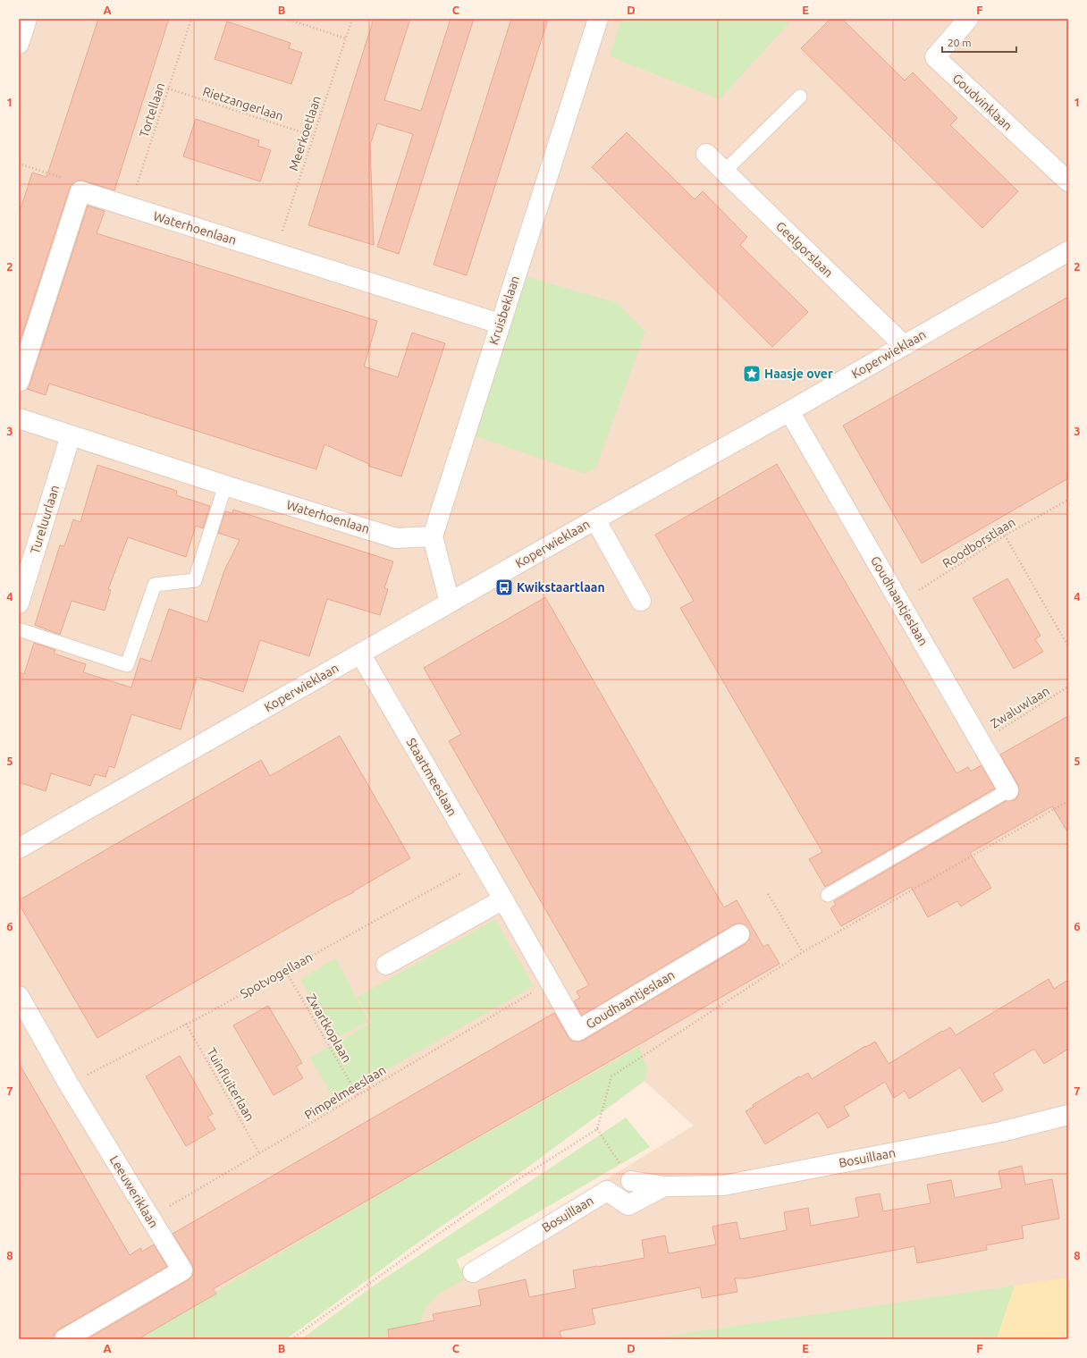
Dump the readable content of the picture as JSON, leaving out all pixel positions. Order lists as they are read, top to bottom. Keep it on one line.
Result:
{"streets":{"street":["Goudvinklaan","Waterhoenlaan","Geelgorslaan","Kruisbeklaan","Koperwieklaan","Tureluurlaan","Goudhaantjeslaan","Staartmeeslaan","Bosuillaan","Leeuweriklaan"],"path":["Rietzangerlaan","Tortellaan","Meerkoetlaan","Roodborstlaan","Zwaluwlaan","Spotvogellaan","Zwartkoplaan","Tuinfluiterlaan","Pimpelmeeslaan"]},"crossings":[["Rietzangerlaan","Tortellaan"],["Rietzangerlaan","Meerkoetlaan"],["Tortellaan","Waterhoenlaan"],["Meerkoetlaan","Waterhoenlaan"],["Waterhoenlaan","Kruisbeklaan"],["Waterhoenlaan","Tureluurlaan"],["Geelgorslaan","Koperwieklaan"],["Koperwieklaan","Goudhaantjeslaan"],["Koperwieklaan","Staartmeeslaan"],["Roodborstlaan","Goudhaantjeslaan"],["Goudhaantjeslaan","Zwaluwlaan"],["Goudhaantjeslaan","Staartmeeslaan"],["Goudhaantjeslaan","Pimpelmeeslaan"],["Staartmeeslaan","Spotvogellaan"],["Spotvogellaan","Zwartkoplaan"],["Spotvogellaan","Tuinfluiterlaan"],["Spotvogellaan","Leeuweriklaan"],["Zwartkoplaan","Pimpelmeeslaan"],["Tuinfluiterlaan","Pimpelmeeslaan"],["Pimpelmeeslaan","Leeuweriklaan"]],"places":{"place":["Haasje over"],"bus stop":["Kwikstaartlaan"]},"scale_bar":"20 m","grid":{"columns":["A","B","C","D","E","F"],"rows":["1","2","3","4","5","6","7","8"]}}
